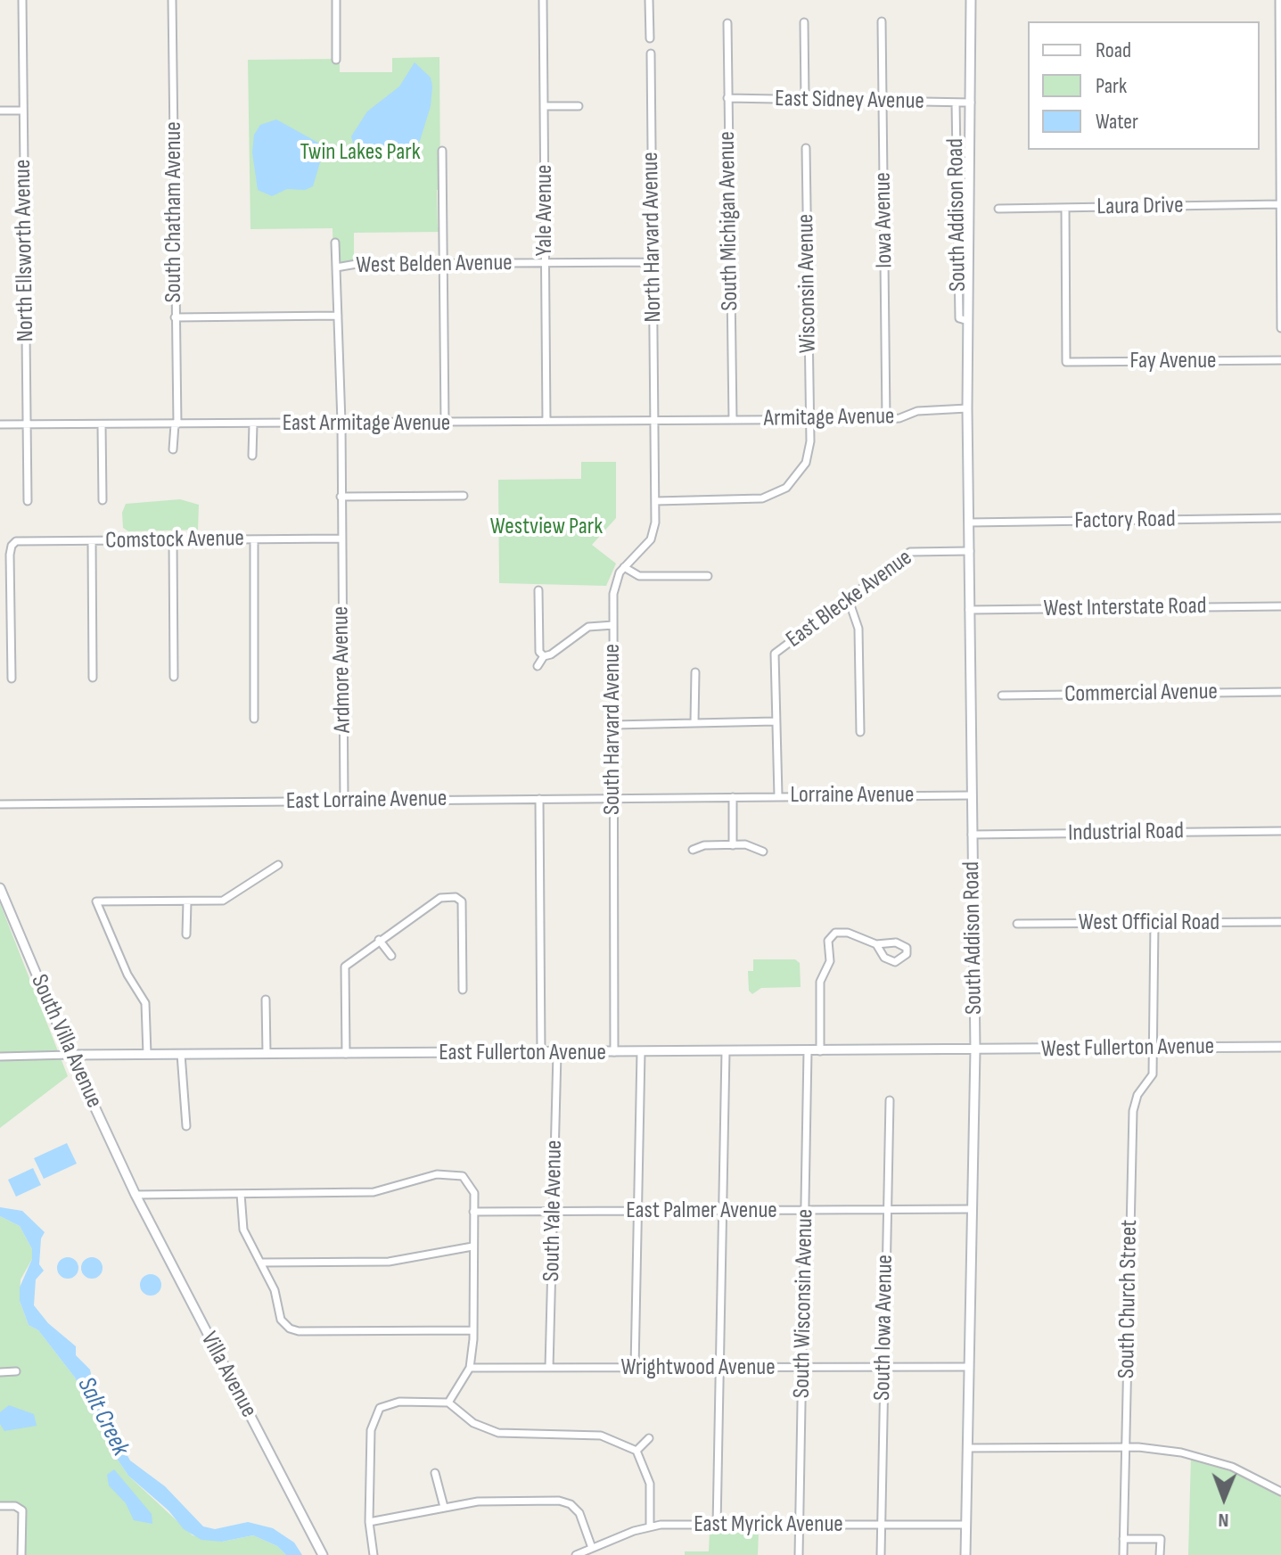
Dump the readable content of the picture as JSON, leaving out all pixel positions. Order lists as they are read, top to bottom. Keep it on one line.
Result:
{"streets":{"street":["East Sidney Avenue","Laura Drive","Yale Avenue","South Chatham Avenue","South Addison Road","Iowa Avenue","South Michigan Avenue","North Harvard Avenue","North Ellsworth Avenue","West Belden Avenue","Wisconsin Avenue","Fay Avenue","Armitage Avenue","East Armitage Avenue","Factory Road","Comstock Avenue","East Blecke Avenue","West Interstate Road","Ardmore Avenue","Commercial Avenue","South Harvard Avenue","Lorraine Avenue","East Lorraine Avenue","Industrial Road","West Official Road","South Villa Avenue","West Fullerton Avenue","East Fullerton Avenue","South Yale Avenue","East Palmer Avenue","South Church Street","South Wisconsin Avenue","South Iowa Avenue","Wrightwood Avenue","Villa Avenue","East Myrick Avenue"]},"crossings":[["East Sidney Avenue","South Addison Road"],["East Sidney Avenue","Iowa Avenue"],["East Sidney Avenue","South Michigan Avenue"],["Laura Drive","Fay Avenue"],["Yale Avenue","West Belden Avenue"],["Yale Avenue","East Armitage Avenue"],["South Chatham Avenue","East Armitage Avenue"],["South Addison Road","Armitage Avenue"],["South Addison Road","Factory Road"],["South Addison Road","East Blecke Avenue"],["South Addison Road","West Interstate Road"],["South Addison Road","Lorraine Avenue"],["South Addison Road","Industrial Road"],["South Addison Road","West Fullerton Avenue"],["South Addison Road","East Fullerton Avenue"],["South Addison Road","East Palmer Avenue"],["South Addison Road","Wrightwood Avenue"],["South Addison Road","East Myrick Avenue"],["Iowa Avenue","Armitage Avenue"],["South Michigan Avenue","Armitage Avenue"],["South Michigan Avenue","East Armitage Avenue"],["North Harvard Avenue","West Belden Avenue"],["North Harvard Avenue","East Armitage Avenue"],["North Harvard Avenue","South Harvard Avenue"],["North Ellsworth Avenue","East Armitage Avenue"],["Wisconsin Avenue","Armitage Avenue"],["Wisconsin Avenue","South Harvard Avenue"],["Armitage Avenue","East Armitage Avenue"],["East Armitage Avenue","Ardmore Avenue"],["East Armitage Avenue","South Harvard Avenue"],["Comstock Avenue","Ardmore Avenue"],["Ardmore Avenue","East Lorraine Avenue"],["South Harvard Avenue","East Lorraine Avenue"],["South Harvard Avenue","East Fullerton Avenue"],["Lorraine Avenue","East Lorraine Avenue"],["West Official Road","South Church Street"],["South Villa Avenue","East Fullerton Avenue"],["South Villa Avenue","Villa Avenue"],["West Fullerton Avenue","East Fullerton Avenue"],["West Fullerton Avenue","South Church Street"],["East Fullerton Avenue","South Yale Avenue"],["East Fullerton Avenue","South Wisconsin Avenue"],["South Yale Avenue","East Palmer Avenue"],["South Yale Avenue","Wrightwood Avenue"],["East Palmer Avenue","South Wisconsin Avenue"],["East Palmer Avenue","South Iowa Avenue"],["South Wisconsin Avenue","Wrightwood Avenue"],["South Wisconsin Avenue","East Myrick Avenue"],["South Iowa Avenue","Wrightwood Avenue"],["South Iowa Avenue","East Myrick Avenue"]],"water":["Salt Creek"],"parks":["Twin Lakes Park","Westview Park"],"legend":["Road","Park","Water"],"north":"bottom"}
